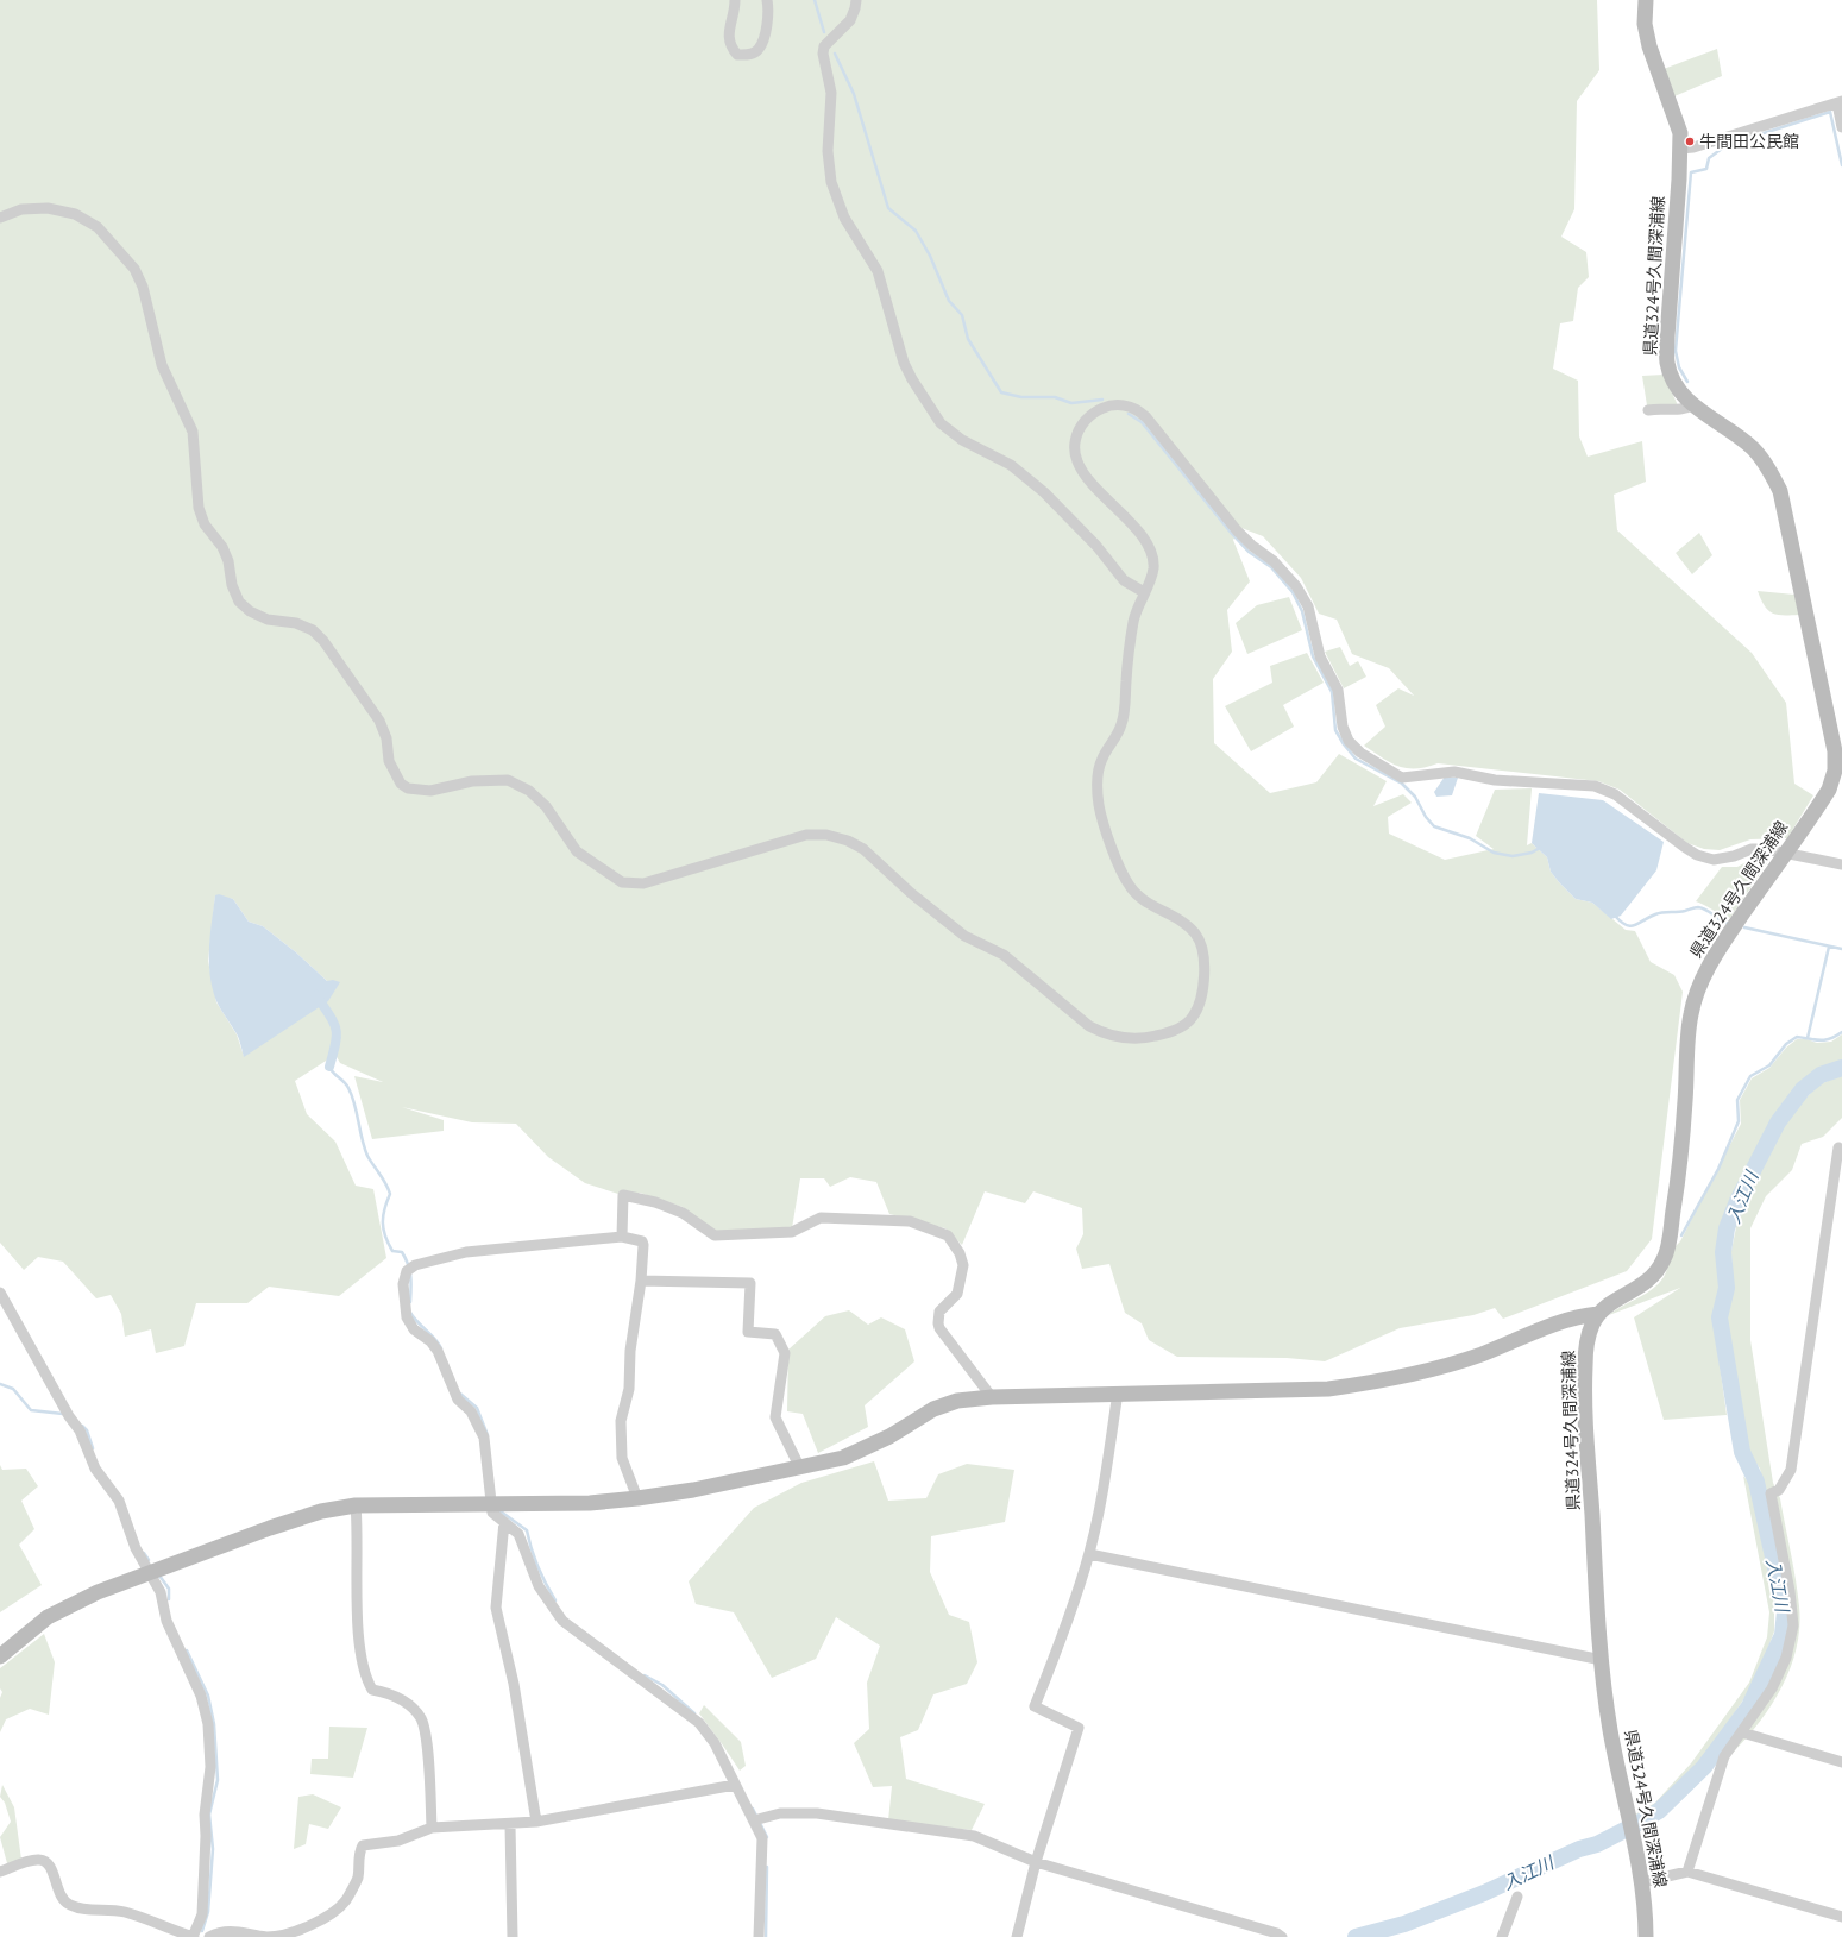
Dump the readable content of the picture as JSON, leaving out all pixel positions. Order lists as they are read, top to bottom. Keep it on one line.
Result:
{"streets":{"main road":["県道324号久間深浦線"]},"water":["入江川"],"places":["牛間田公民館"]}
